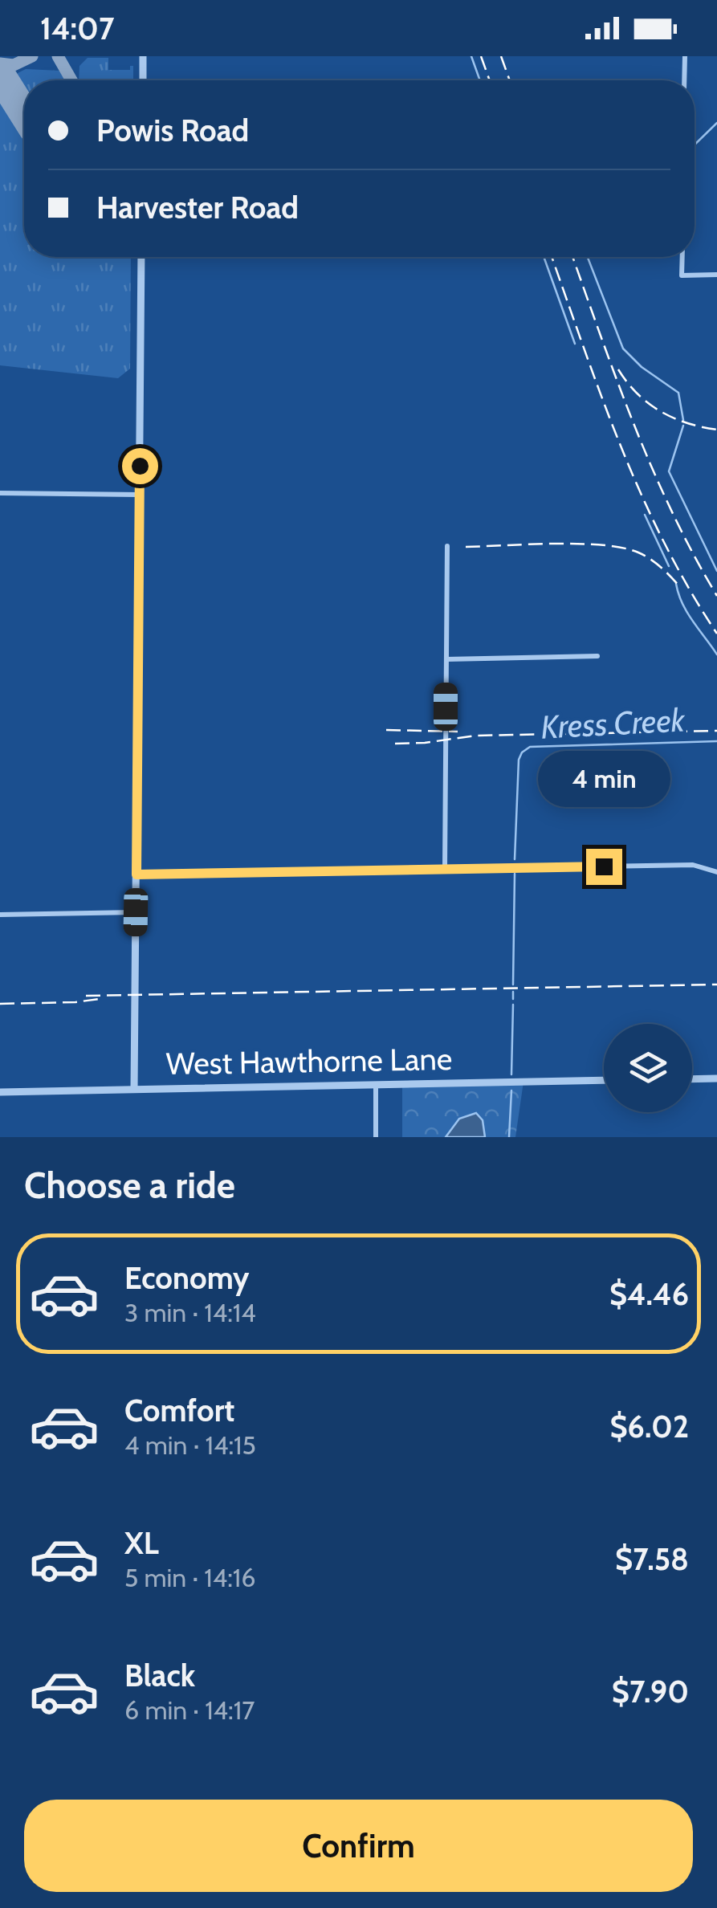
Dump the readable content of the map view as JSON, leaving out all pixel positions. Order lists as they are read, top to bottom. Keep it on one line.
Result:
{"streets":{"street":["West Hawthorne Lane"]},"water":["Kress Creek"],"page":{"status":"14:07","banner":["Powis Road","Harvester Road"],"bubble":"4 min","heading":"Choose a ride","list":[{"name":"Economy","note":"3 min · 14:14","value":"$4.46"},{"name":"Comfort","note":"4 min · 14:15","value":"$6.02"},{"name":"XL","note":"5 min · 14:16","value":"$7.58"},{"name":"Black","note":"6 min · 14:17","value":"$7.90"}],"buttons":"Confirm"}}
